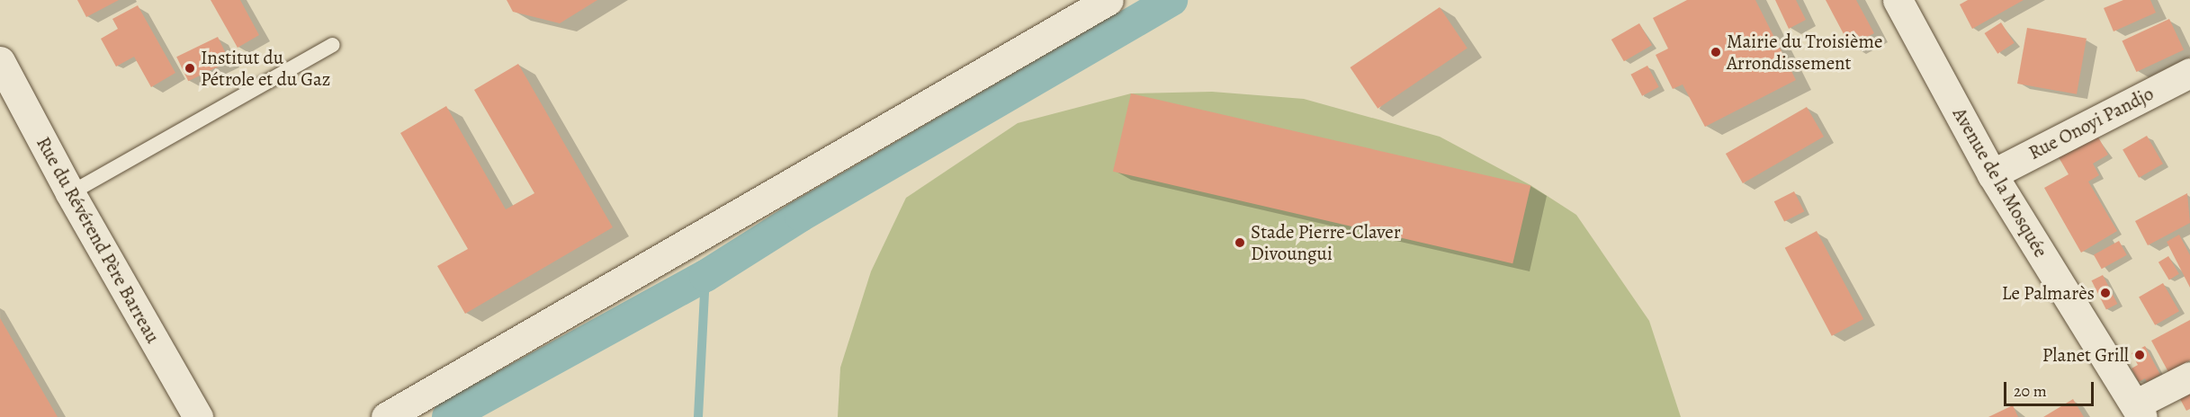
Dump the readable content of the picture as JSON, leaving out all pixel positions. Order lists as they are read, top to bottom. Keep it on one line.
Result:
{"streets":{"street":["Rue Onoyi Pandjo","Avenue de la Mosquée","Rue du Révérend Père Barreau"]},"crossings":[["Rue Onoyi Pandjo","Avenue de la Mosquée"]],"places":["Mairie du Troisième Arrondissement","Institut du Pétrole et du Gaz","Stade Pierre-Claver Divoungui","Le Palmarès","Planet Grill"],"scale_bar":"20 m"}
